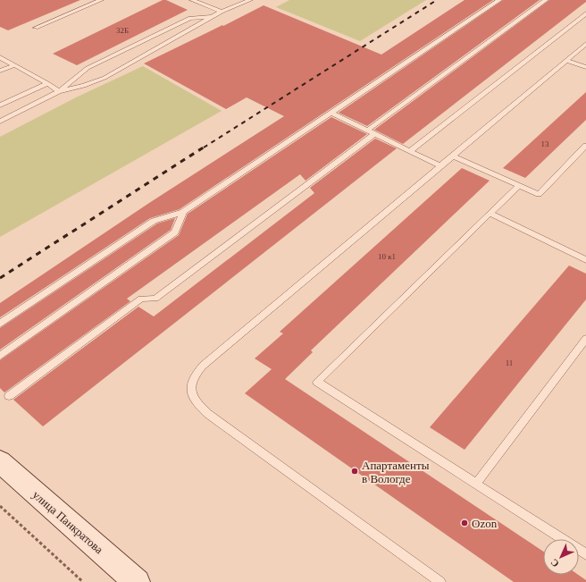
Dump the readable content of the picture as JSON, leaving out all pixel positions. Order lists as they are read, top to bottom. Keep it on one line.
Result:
{"streets":{"main road":["улица Панкратова"]},"places":["Апартаменты в Вологде","Ozon"],"house_numbers":["32Б","13","10 к1","11"],"north":"bottom left"}
